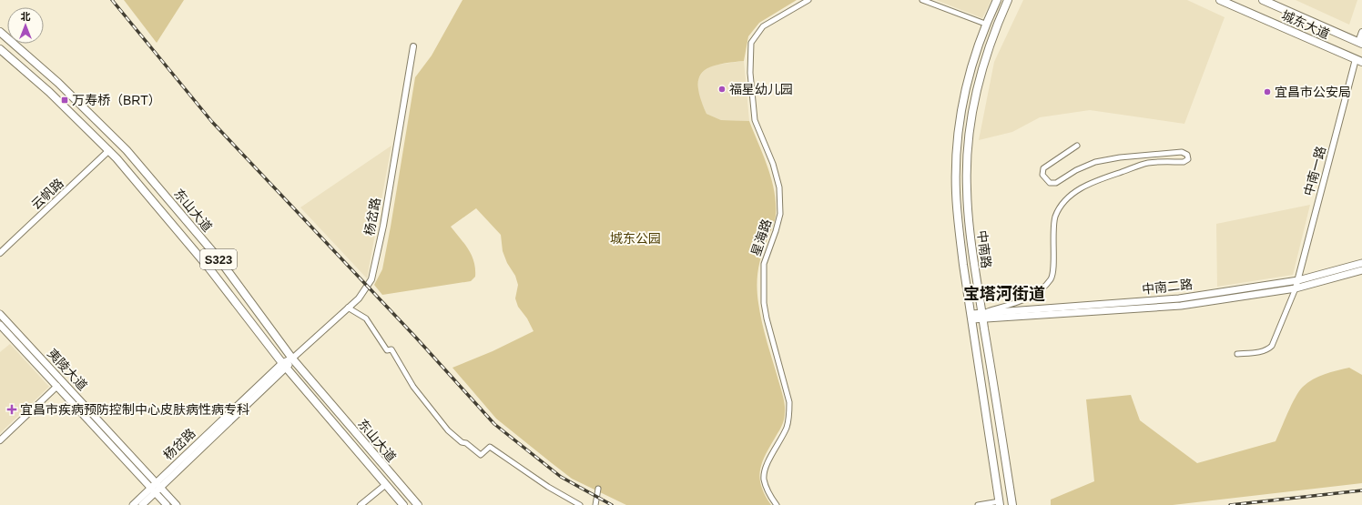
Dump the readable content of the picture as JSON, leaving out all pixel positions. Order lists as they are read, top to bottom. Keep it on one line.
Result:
{"streets":{"main road":["城东大道","东山大道","杨岔路","中南路","S323","中南二路","夷陵大道"],"street":["中南一路","云帆路","星海路"]},"crossings":[["城东大道","中南一路"],["中南一路","中南二路"],["云帆路","东山大道"],["东山大道","杨岔路"],["杨岔路","夷陵大道"],["中南路","中南二路"]],"districts":["宝塔河街道"],"parks":["城东公园"],"places":{"other":["福星幼儿园","宜昌市公安局"],"transit":["万寿桥（BRT）"],"health":["宜昌市疾病预防控制中心皮肤病性病专科"]},"north":"top"}
